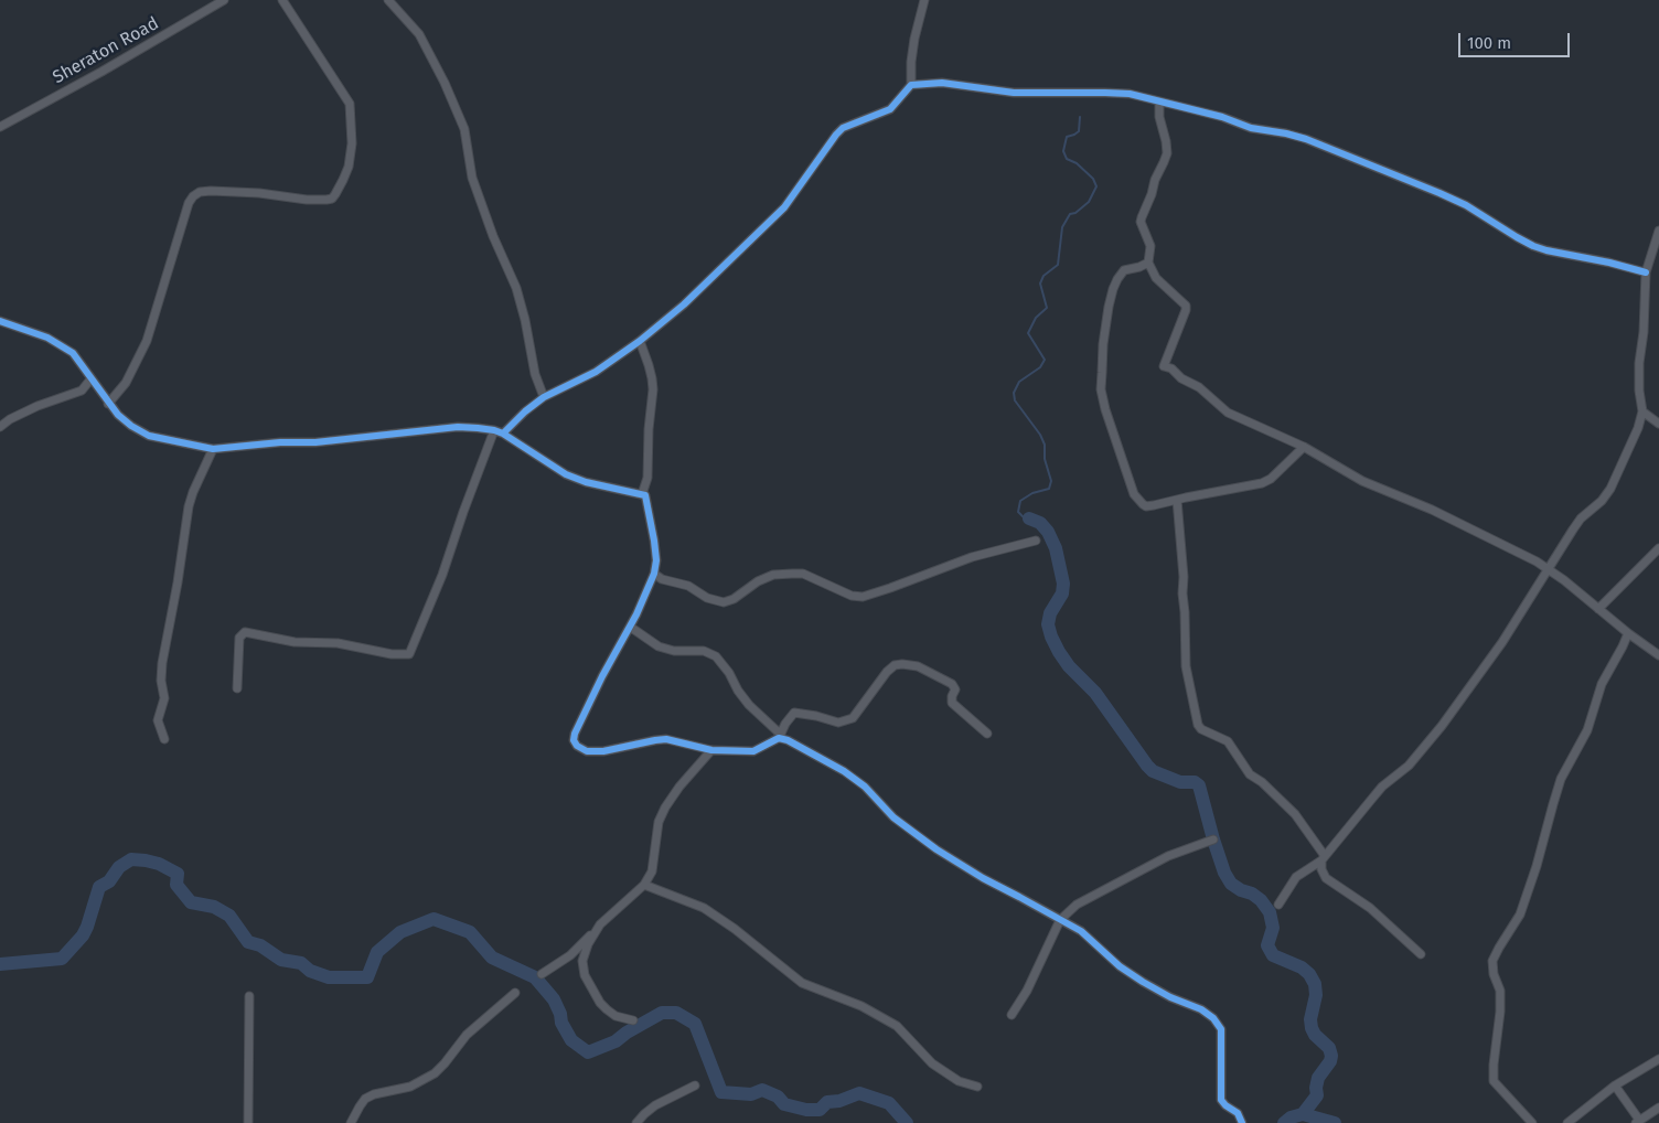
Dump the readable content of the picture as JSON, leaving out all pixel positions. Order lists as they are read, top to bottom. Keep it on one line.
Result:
{"streets":{"street":["Sheraton Road"]},"scale_bar":"100 m"}
